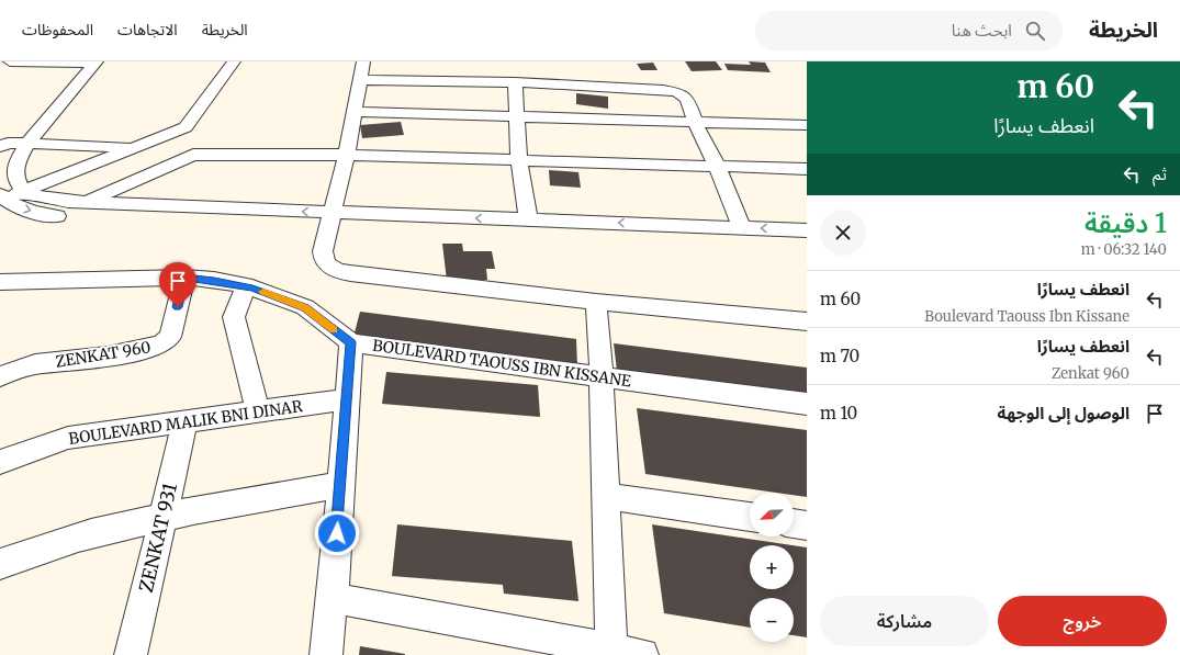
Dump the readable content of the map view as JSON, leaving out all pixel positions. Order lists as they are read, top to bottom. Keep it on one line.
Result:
{"streets":{"street":["ZENKAT 960","BOULEVARD TAOUSS IBN KISSANE","BOULEVARD MALIK BNI DINAR","ZENKAT 931"]},"crossings":[["ZENKAT 960","BOULEVARD TAOUSS IBN KISSANE"],["BOULEVARD MALIK BNI DINAR","ZENKAT 931"]],"north":"bottom left","page":{"header":"الخريطة","search":"ابحث هنا","nav":["الخريطة","الاتجاهات","المحفوظات"],"turn":["60 m","انعطف يسارًا"],"then":"ثم","heading":["1 دقيقة","140 m · 06:32"],"list":[{"name":"انعطف يسارًا","note":"Boulevard Taouss Ibn Kissane","value":"60 m"},{"name":"انعطف يسارًا","note":"Zenkat 960","value":"70 m"},{"name":"الوصول إلى الوجهة","value":"10 m"}],"map_buttons":["+","−"],"buttons":["خروج","مشاركة"]}}
